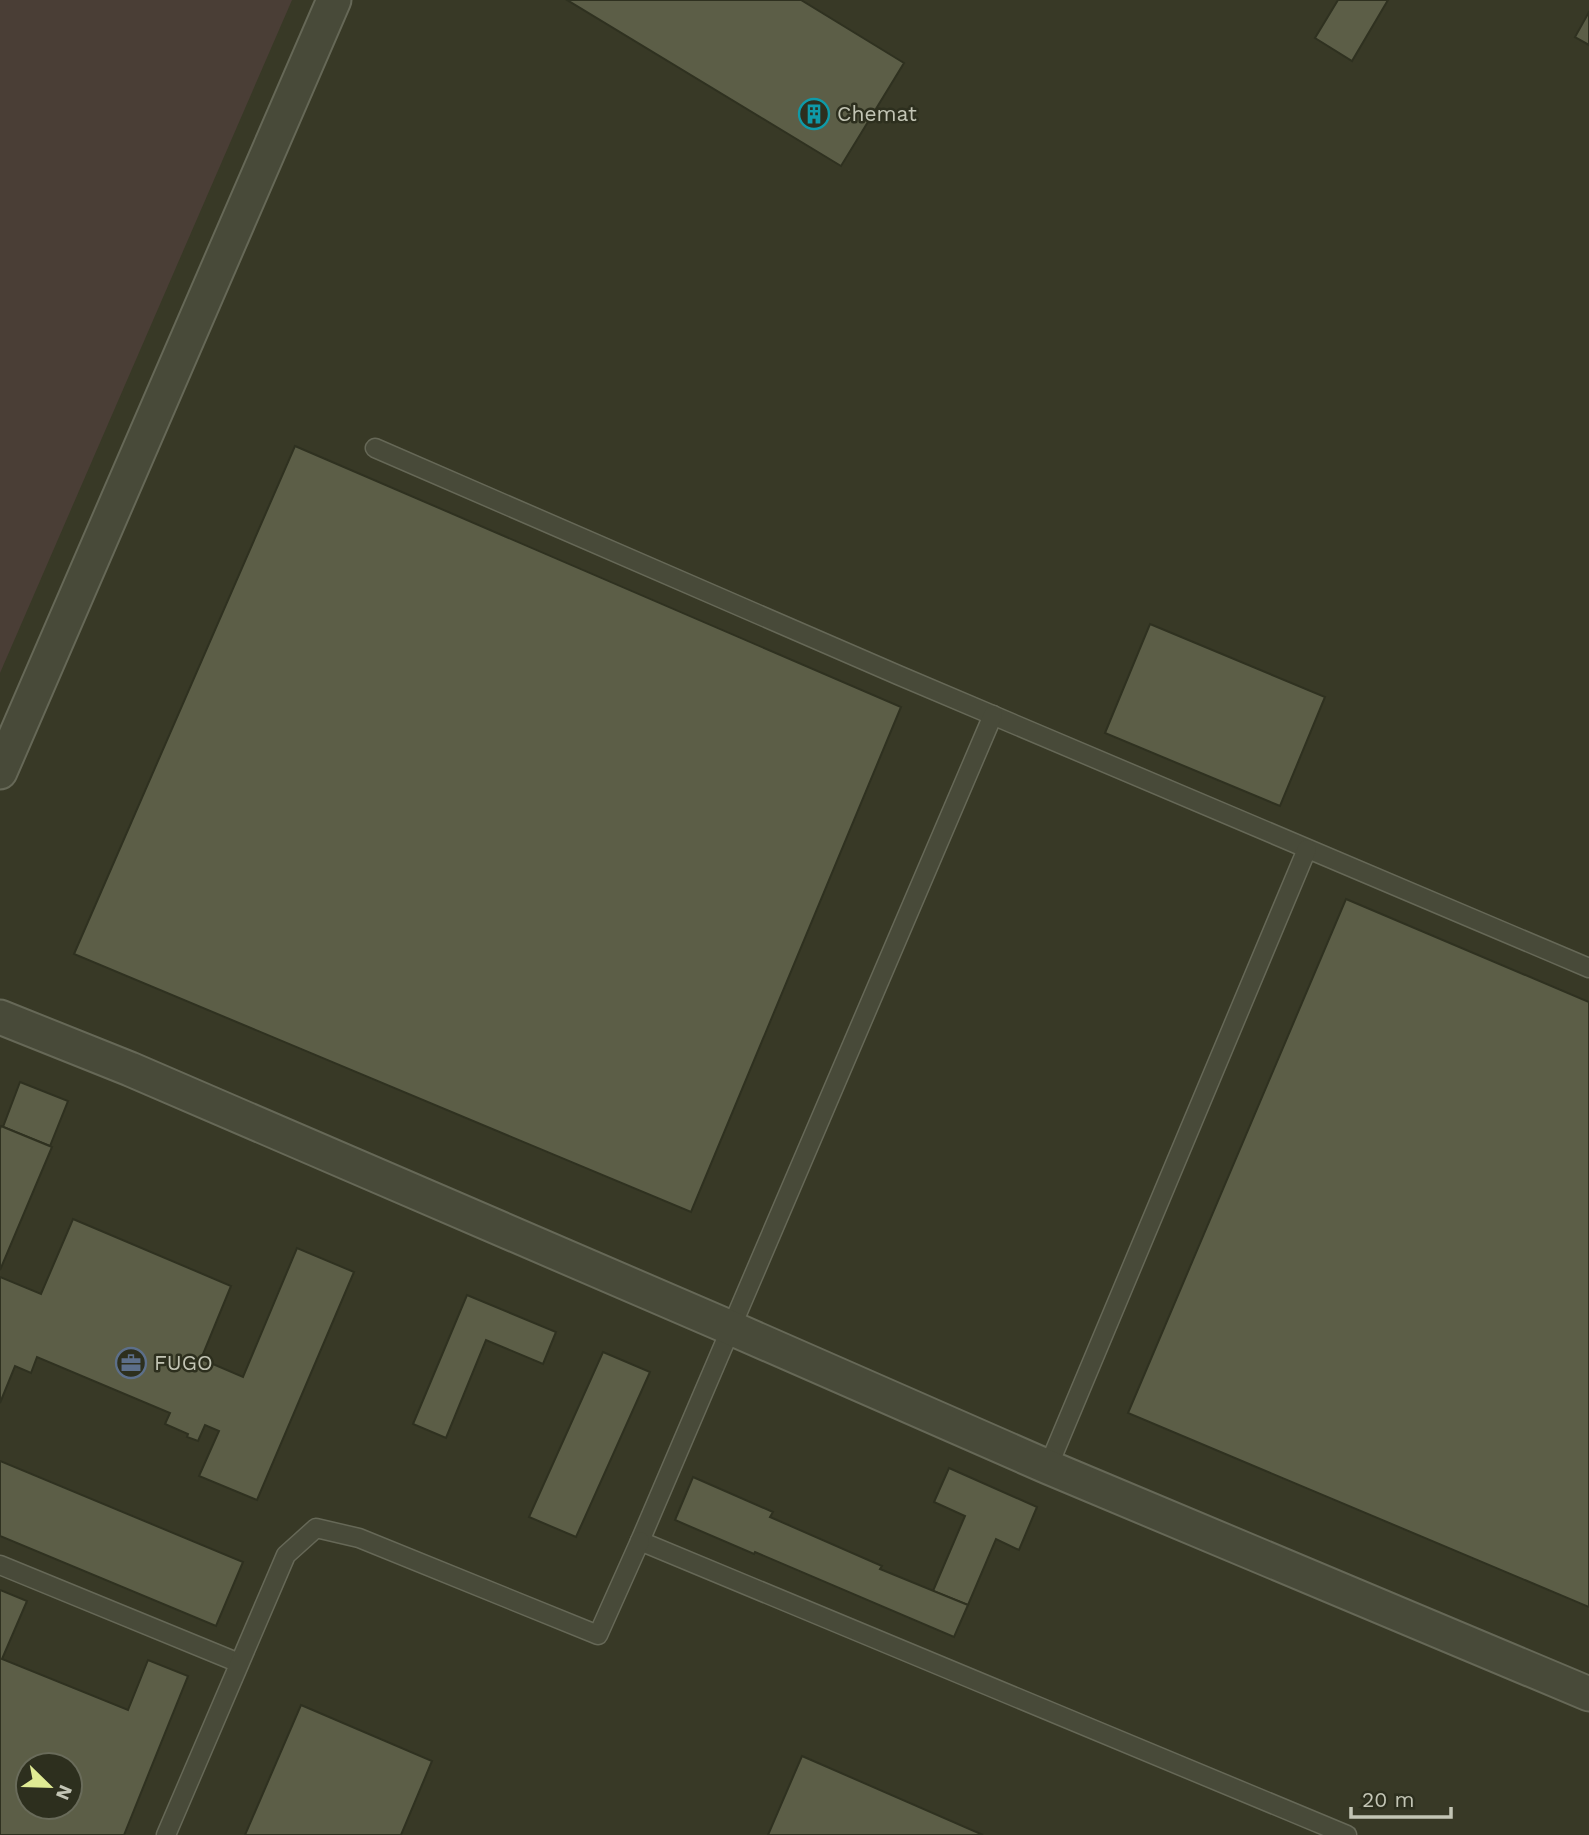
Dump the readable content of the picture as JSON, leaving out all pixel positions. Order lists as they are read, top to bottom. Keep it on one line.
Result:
{"places":{"building":["Chemat"],"office":["FUGO"]},"scale_bar":"20 m","north":"bottom right"}
